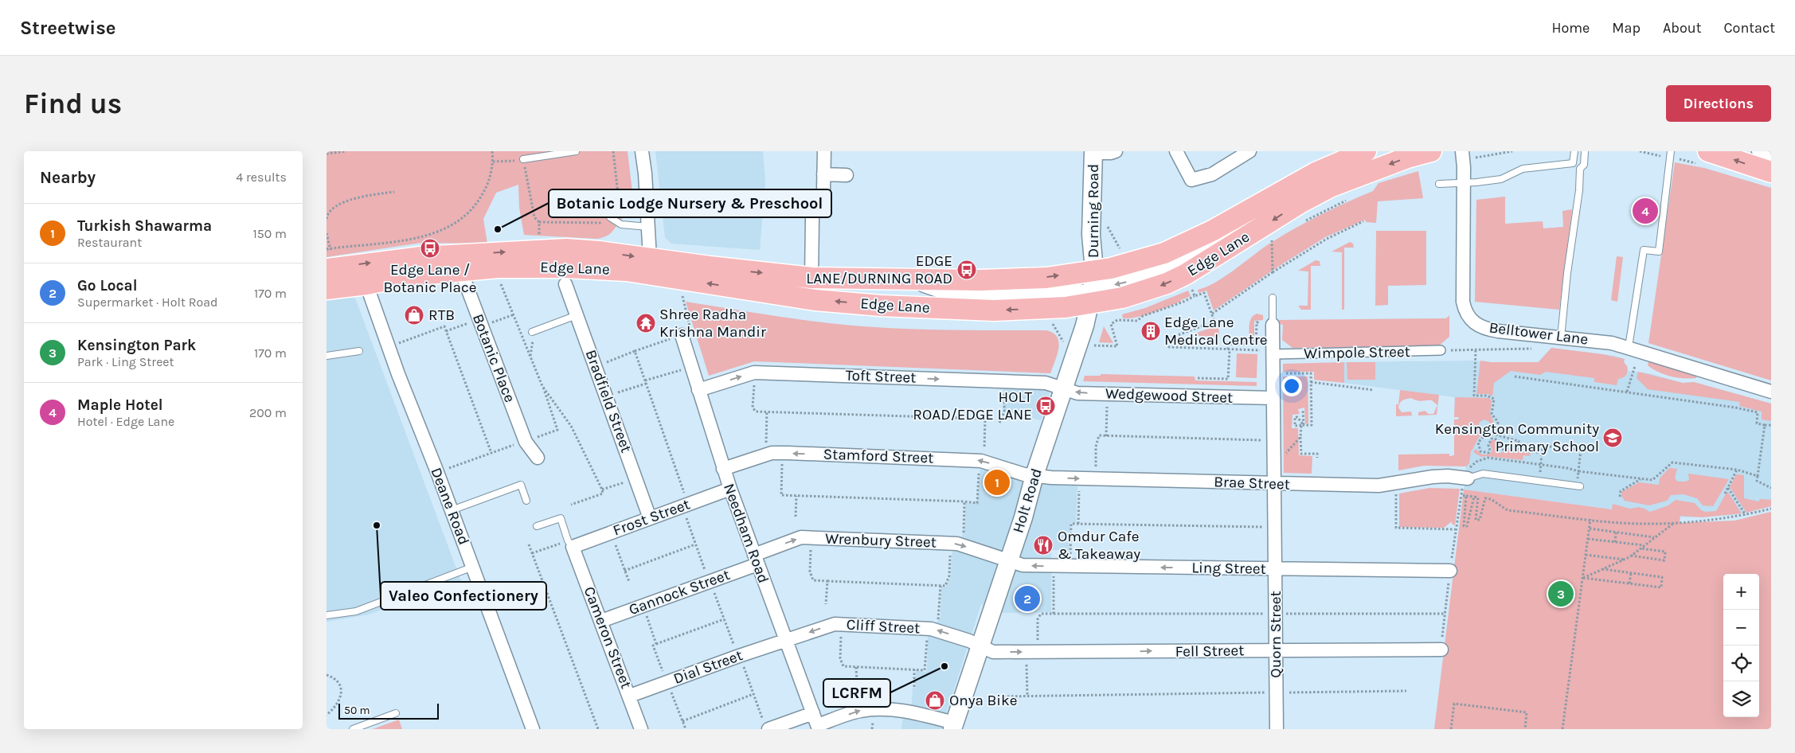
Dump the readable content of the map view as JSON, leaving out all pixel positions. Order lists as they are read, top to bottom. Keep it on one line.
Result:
{"streets":{"highway":["Edge Lane"],"main road":["Durning Road","Holt Road"],"street":["Belltower Lane","Wimpole Street","Botanic Place","Toft Street","Wedgewood Street","Bradfield Street","Stamford Street","Brae Street","Deane Road","Frost Street","Needham Road","Wrenbury Street","Ling Street","Gannock Street","Cliff Street","Quorn Street","Cameron Street","Fell Street","Dial Street"]},"crossings":[["Durning Road","Edge Lane"],["Durning Road","Holt Road"],["Edge Lane","Botanic Place"],["Edge Lane","Bradfield Street"],["Edge Lane","Holt Road"],["Edge Lane","Deane Road"],["Wimpole Street","Quorn Street"],["Toft Street","Wedgewood Street"],["Toft Street","Holt Road"],["Toft Street","Needham Road"],["Wedgewood Street","Holt Road"],["Wedgewood Street","Quorn Street"],["Bradfield Street","Frost Street"],["Stamford Street","Brae Street"],["Stamford Street","Holt Road"],["Stamford Street","Needham Road"],["Brae Street","Holt Road"],["Brae Street","Quorn Street"],["Holt Road","Wrenbury Street"],["Holt Road","Ling Street"],["Holt Road","Cliff Street"],["Holt Road","Fell Street"],["Frost Street","Needham Road"],["Frost Street","Cameron Street"],["Needham Road","Wrenbury Street"],["Needham Road","Gannock Street"],["Needham Road","Cliff Street"],["Needham Road","Dial Street"],["Wrenbury Street","Ling Street"],["Wrenbury Street","Gannock Street"],["Ling Street","Quorn Street"],["Gannock Street","Cameron Street"],["Cliff Street","Fell Street"],["Cliff Street","Dial Street"],["Quorn Street","Fell Street"],["Cameron Street","Dial Street"]],"one_way":["Toft Street","Stamford Street","Wrenbury Street","Ling Street","Fell Street"],"places":{"other":["Botanic Lodge Nursery & Preschool","Valeo Confectionery","LCRFM"],"bus stop":["Edge Lane / Botanic Place","EDGE LANE/DURNING ROAD","HOLT ROAD/EDGE LANE"],"shop":["RTB","Onya Bike"],"temple":["Shree Radha Krishna Mandir"],"building":["Edge Lane Medical Centre"],"school or university":["Kensington Community Primary School"],"restaurant":["Omdur Cafe & Takeaway"]},"scale_bar":"50 m","page":{"header":"Streetwise","nav":["Home","Map","About","Contact"],"buttons":"Directions","title":"Find us","heading":["Nearby","4 results"],"pins":["4","1","3","2"],"list":[{"mark":"1","name":"Turkish Shawarma","note":"Restaurant","value":"150 m"},{"mark":"2","name":"Go Local","note":"Supermarket · Holt Road","value":"170 m"},{"mark":"3","name":"Kensington Park","note":"Park · Ling Street","value":"170 m"},{"mark":"4","name":"Maple Hotel","note":"Hotel · Edge Lane","value":"200 m"}],"map_buttons":["+","−"],"scale":"50 m"}}
